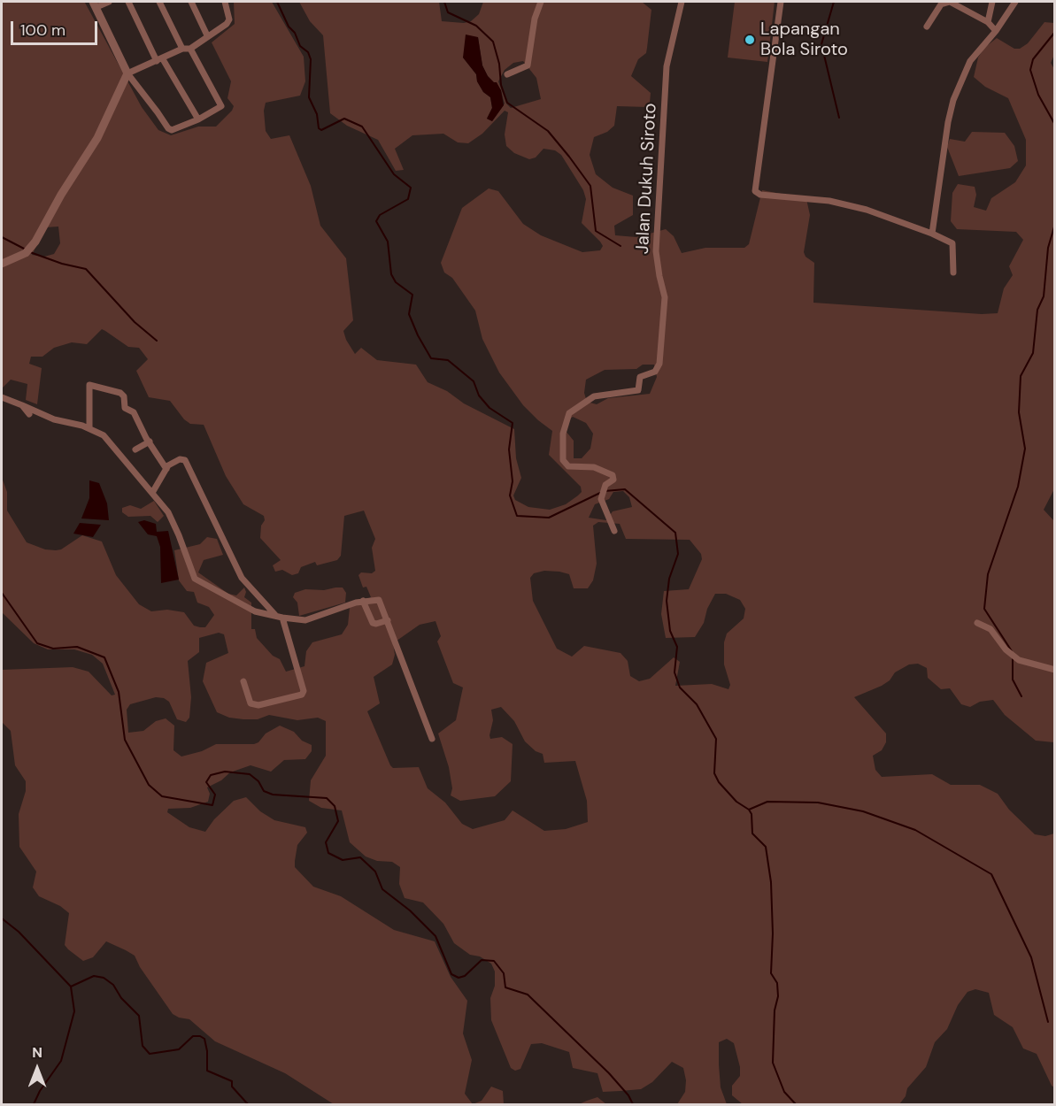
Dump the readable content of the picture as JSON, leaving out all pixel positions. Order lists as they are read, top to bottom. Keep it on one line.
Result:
{"streets":{"street":["Jalan Dukuh Siroto"]},"places":["Lapangan Bola Siroto"],"scale_bar":"100 m","north":"top"}
